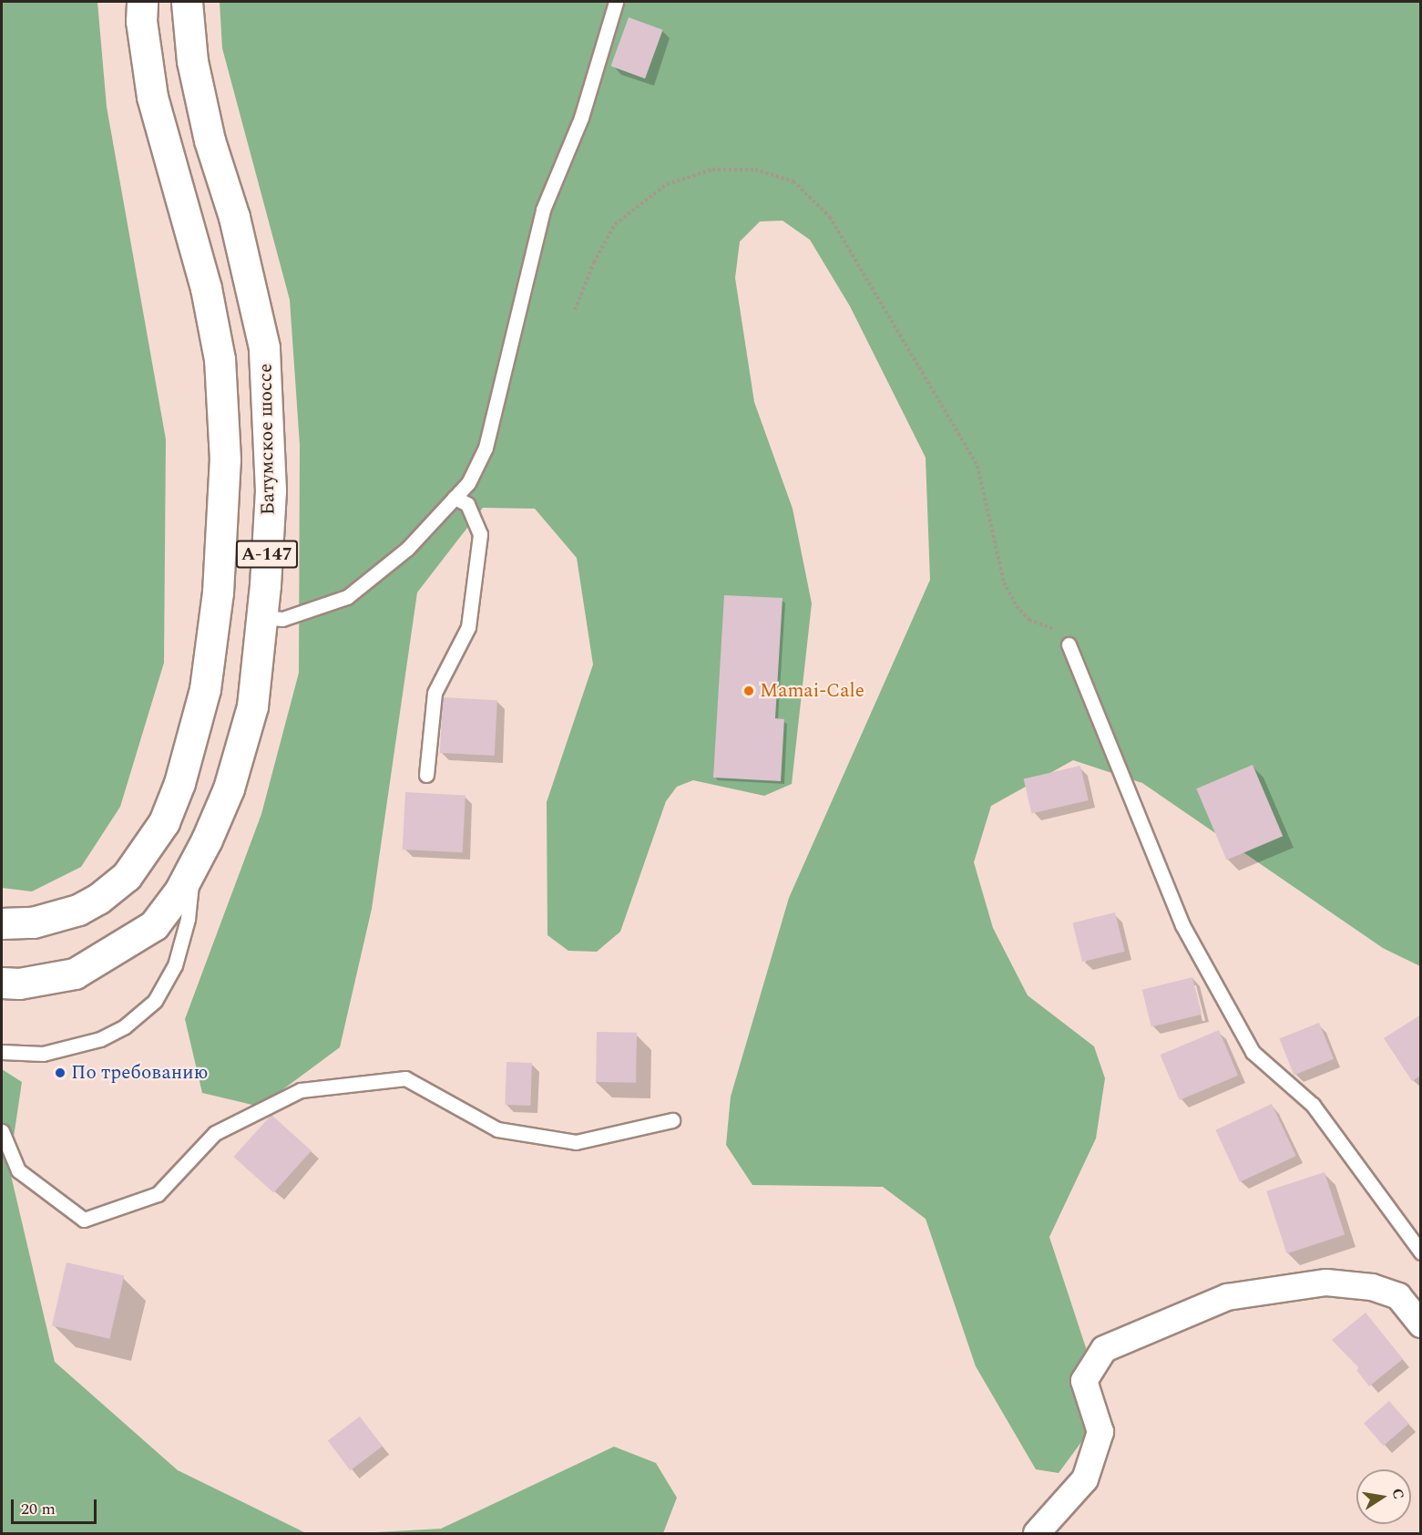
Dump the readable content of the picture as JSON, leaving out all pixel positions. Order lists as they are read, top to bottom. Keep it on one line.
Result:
{"streets":{"highway":["Батумское шоссе","А-147"]},"places":["Mamai-Cale","По требованию"],"scale_bar":"20 m","north":"right"}
